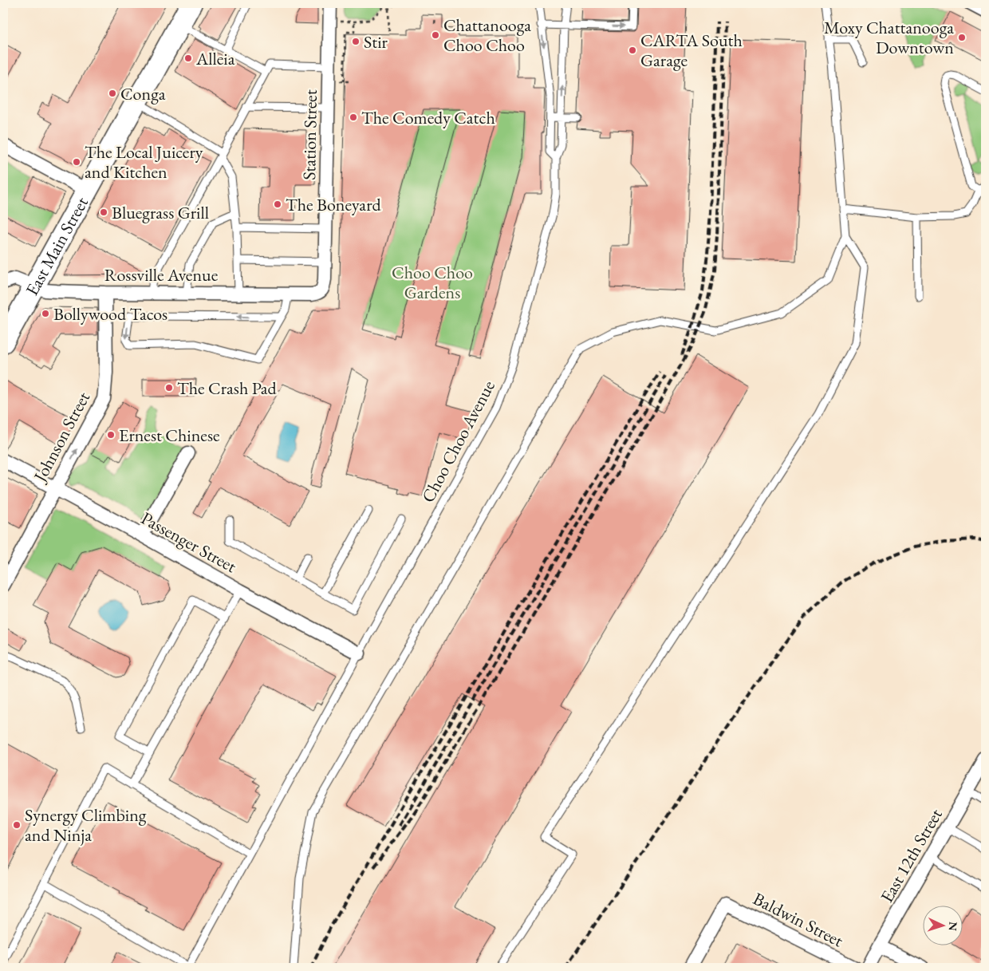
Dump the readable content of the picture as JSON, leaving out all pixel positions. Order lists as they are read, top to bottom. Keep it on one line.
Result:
{"streets":{"main road":["East Main Street"],"street":["Station Street","Rossville Avenue","Johnson Street","Passenger Street","East 12th Street","Baldwin Street"],"lane":["Choo Choo Avenue"]},"crossings":[["Station Street","Rossville Avenue"],["East Main Street","Rossville Avenue"],["Rossville Avenue","Johnson Street"],["Johnson Street","Passenger Street"],["Choo Choo Avenue","Passenger Street"]],"parks":["Choo Choo Gardens"],"places":["Chattanooga Choo Choo","Moxy Chattanooga Downtown","Stir","CARTA South Garage","Alleia","Conga","The Comedy Catch","The Local Juicery and Kitchen","The Boneyard","Bluegrass Grill","Bollywood Tacos","The Crash Pad","Ernest Chinese","Synergy Climbing and Ninja"],"north":"right"}
